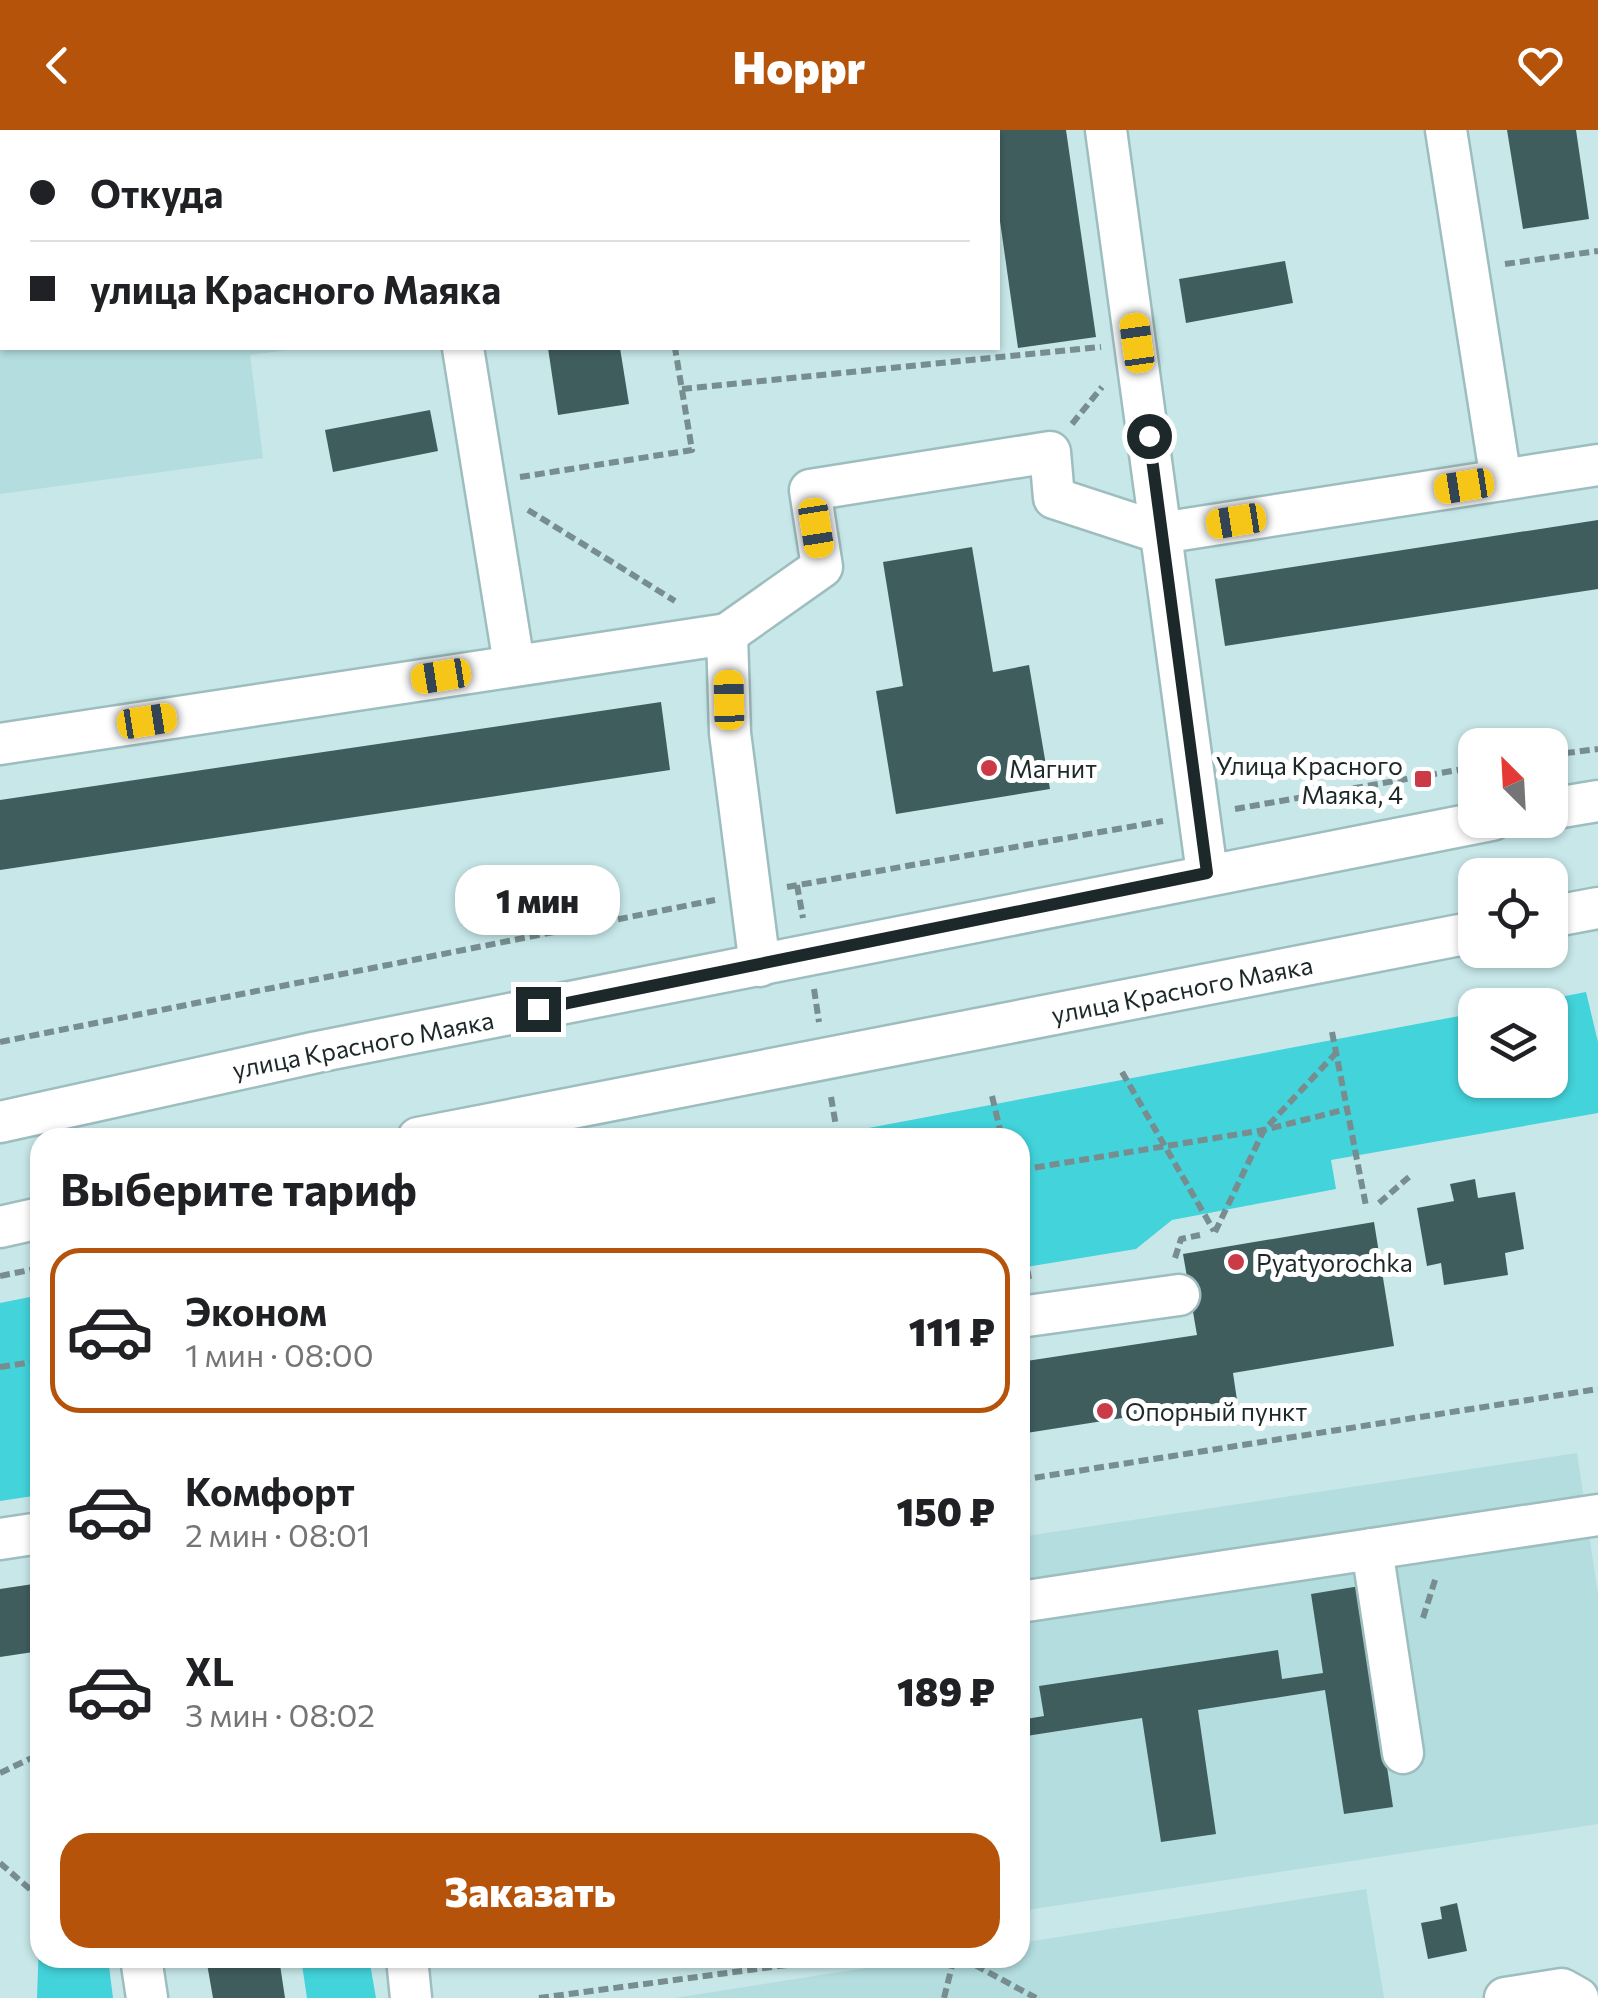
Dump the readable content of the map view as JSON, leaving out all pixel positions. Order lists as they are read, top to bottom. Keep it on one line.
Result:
{"streets":{"street":["улица Красного Маяка"]},"places":{"other":["Магнит","Pyatyorochka","Опорный пункт"],"transit":["Улица Красного Маяка, 4"]},"north":"top left","page":{"header":"Hoppr","banner":["Откуда","улица Красного Маяка"],"bubble":"1 мин","heading":"Выберите тариф","list":[{"name":"Эконом","note":"1 мин · 08:00","value":"111 ₽"},{"name":"Комфорт","note":"2 мин · 08:01","value":"150 ₽"},{"name":"XL","note":"3 мин · 08:02","value":"189 ₽"}],"buttons":"Заказать"}}
